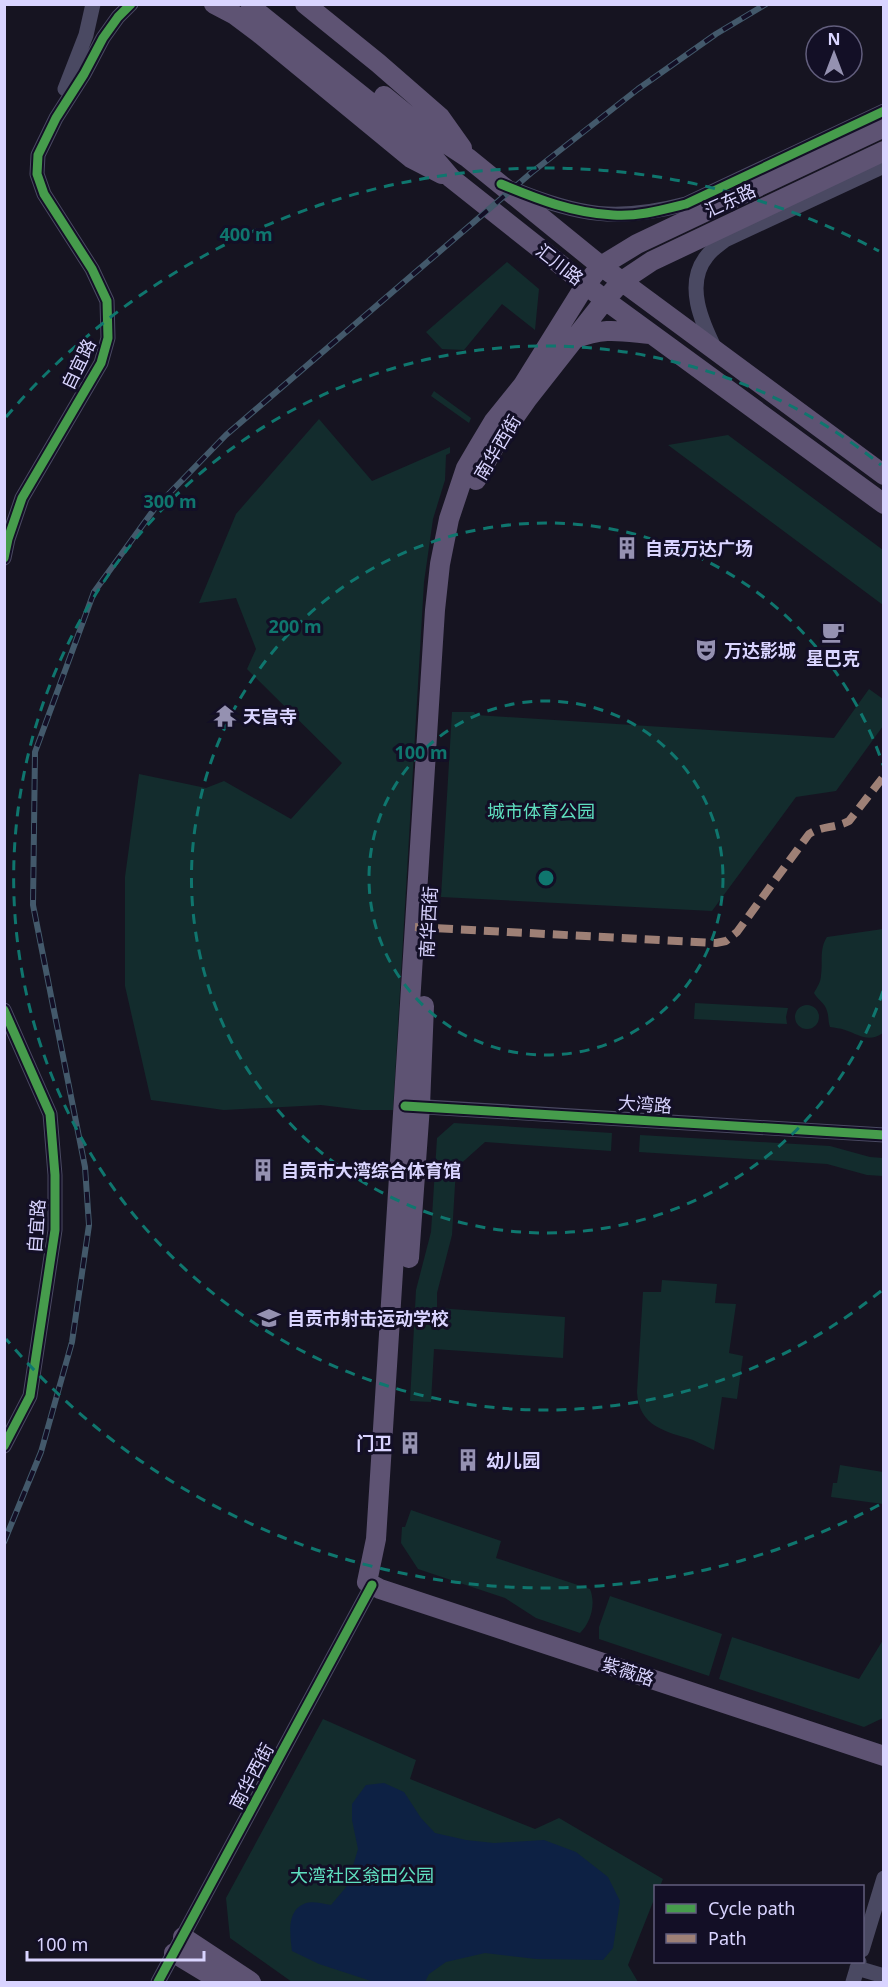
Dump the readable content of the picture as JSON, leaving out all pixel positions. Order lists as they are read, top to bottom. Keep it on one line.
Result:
{"streets":{"main road":["汇东路","汇川路","南华西街","紫薇路"],"street":["自宜路","大湾路"]},"crossings":[["汇东路","汇川路"],["汇东路","南华西街"],["汇川路","南华西街"],["南华西街","大湾路"],["南华西街","紫薇路"]],"parks":["城市体育公园","大湾社区翁田公园"],"places":{"building":["自贡万达广场","自贡市大湾综合体育馆","门卫","幼儿园"],"cafe":["星巴克"],"theatre":["万达影城"],"temple":["天宫寺"],"school or university":["自贡市射击运动学校"]},"legend":["Cycle path","Path"],"scale_bar":"100 m","north":"top","rings":["400 m","300 m","200 m","100 m"]}
